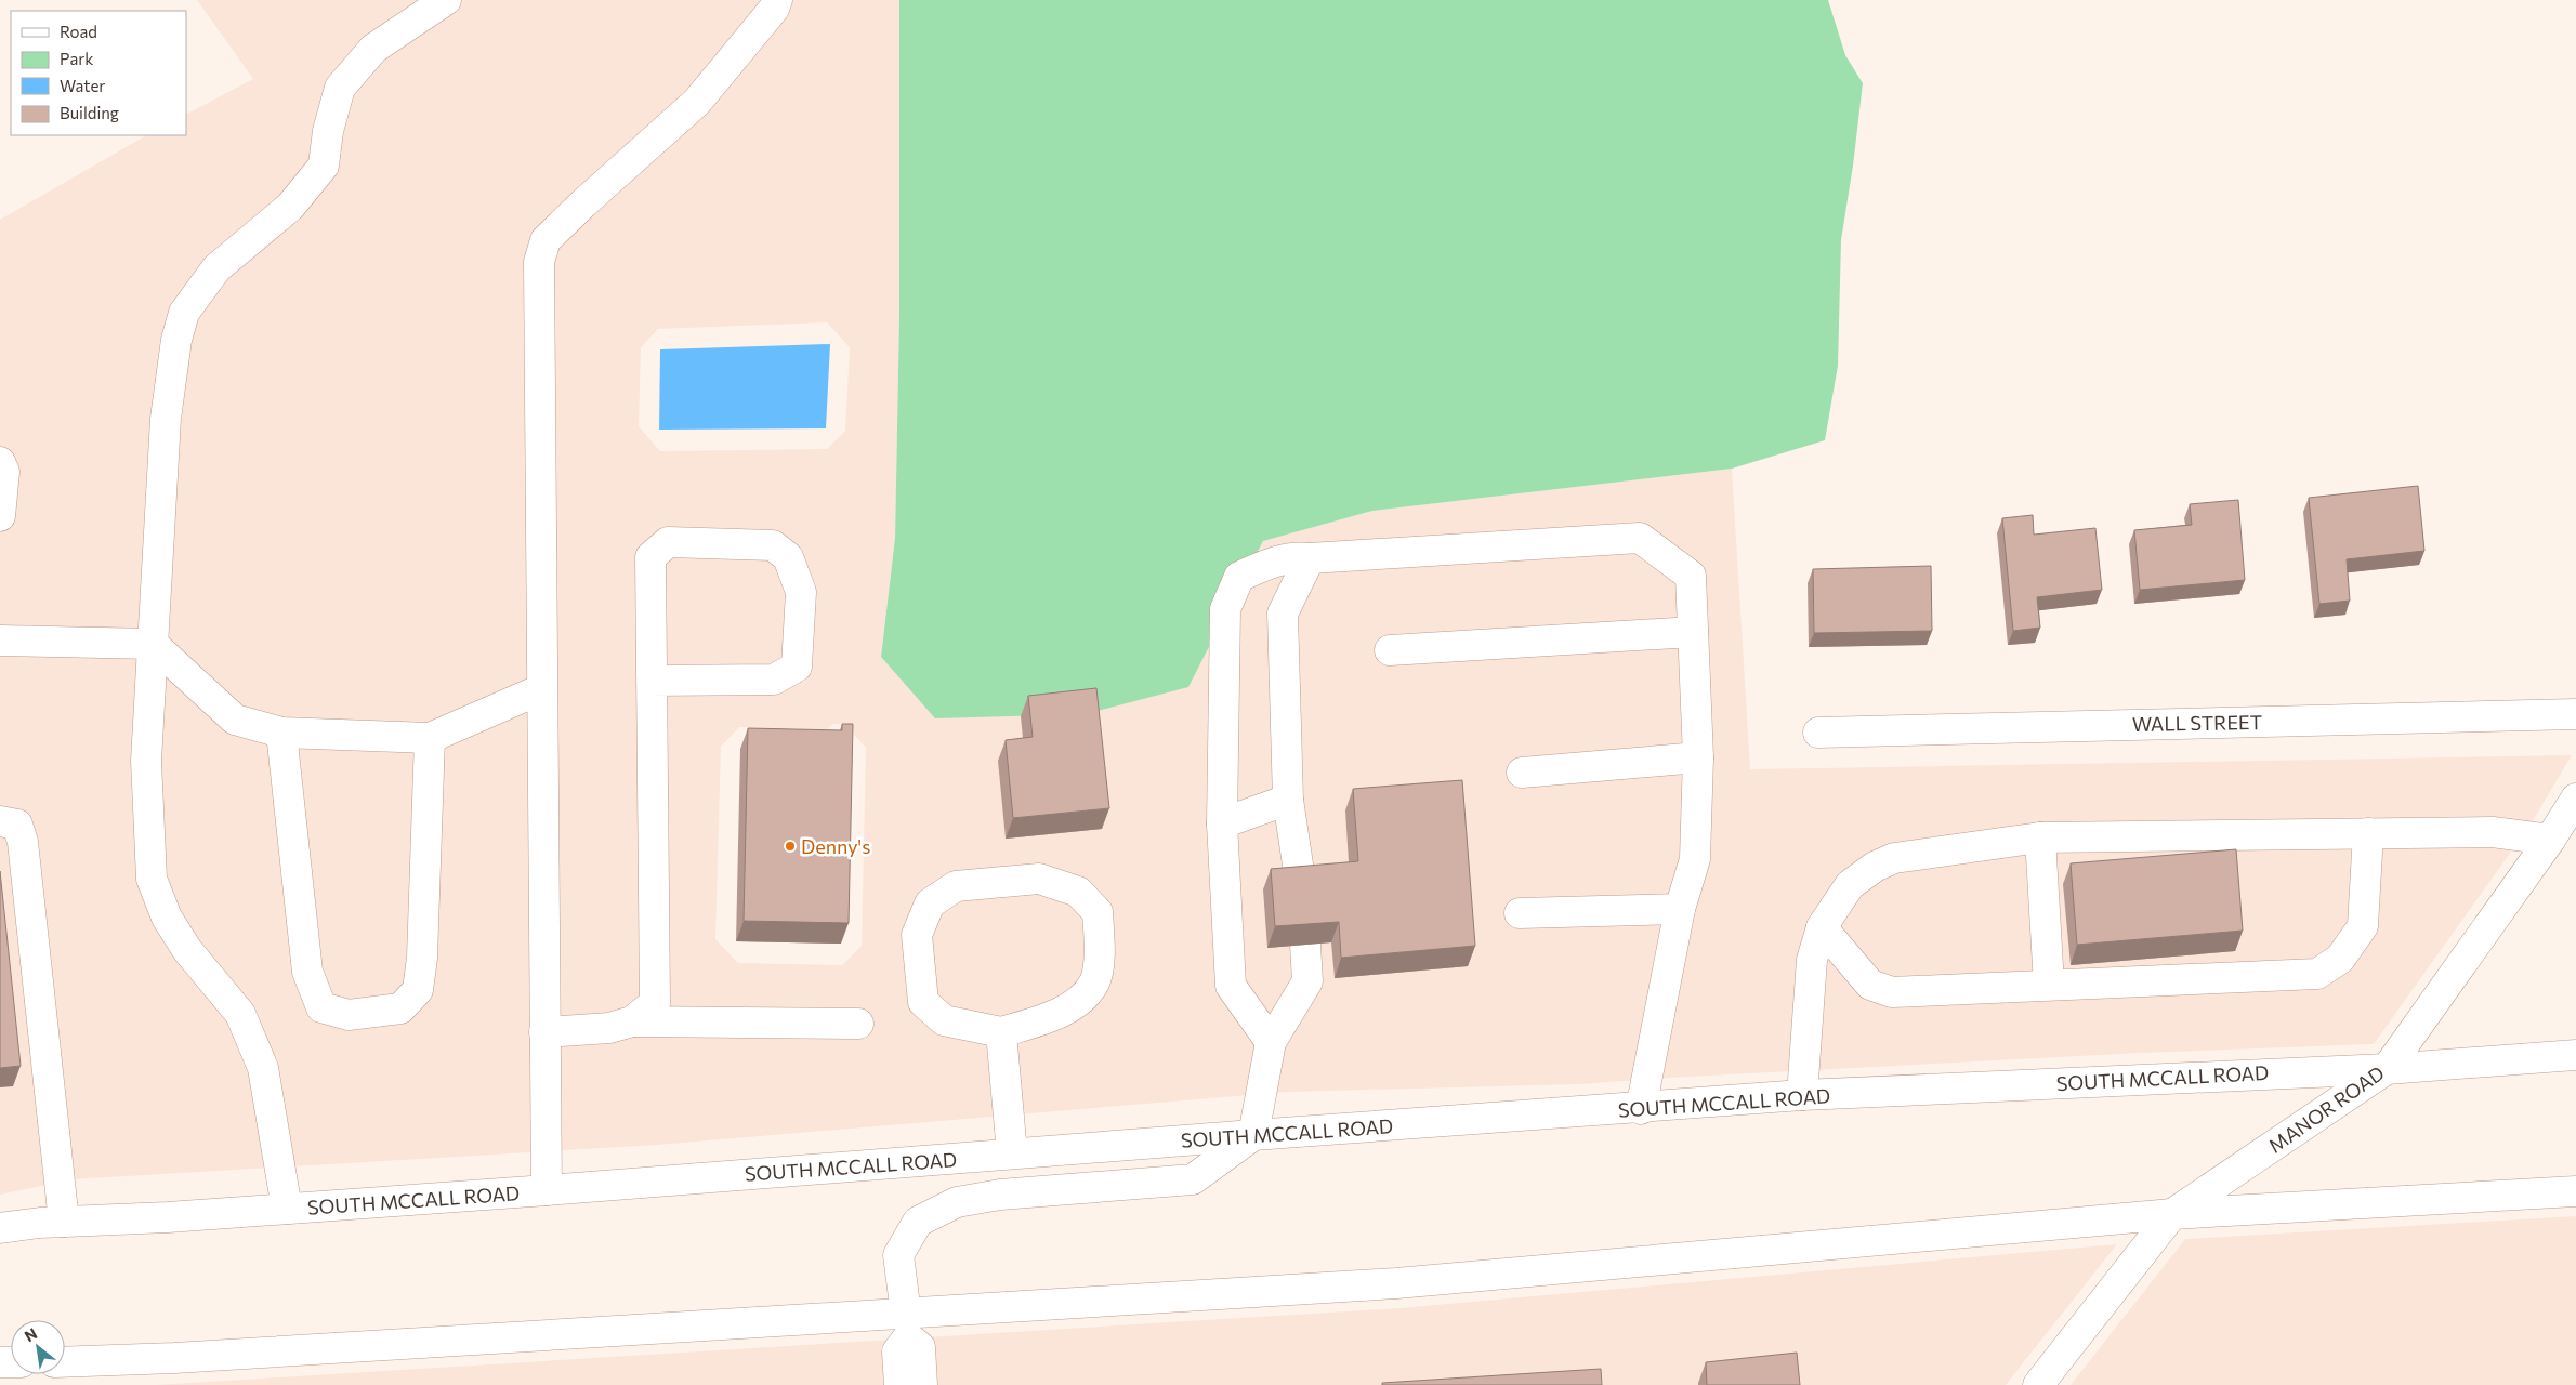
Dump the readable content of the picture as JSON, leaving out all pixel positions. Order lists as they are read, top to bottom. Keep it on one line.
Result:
{"streets":{"main road":["WALL STREET","SOUTH MCCALL ROAD","MANOR ROAD"]},"crossings":[["SOUTH MCCALL ROAD","MANOR ROAD"]],"places":["Denny's"],"legend":["Road","Park","Water","Building"],"north":"top left"}
